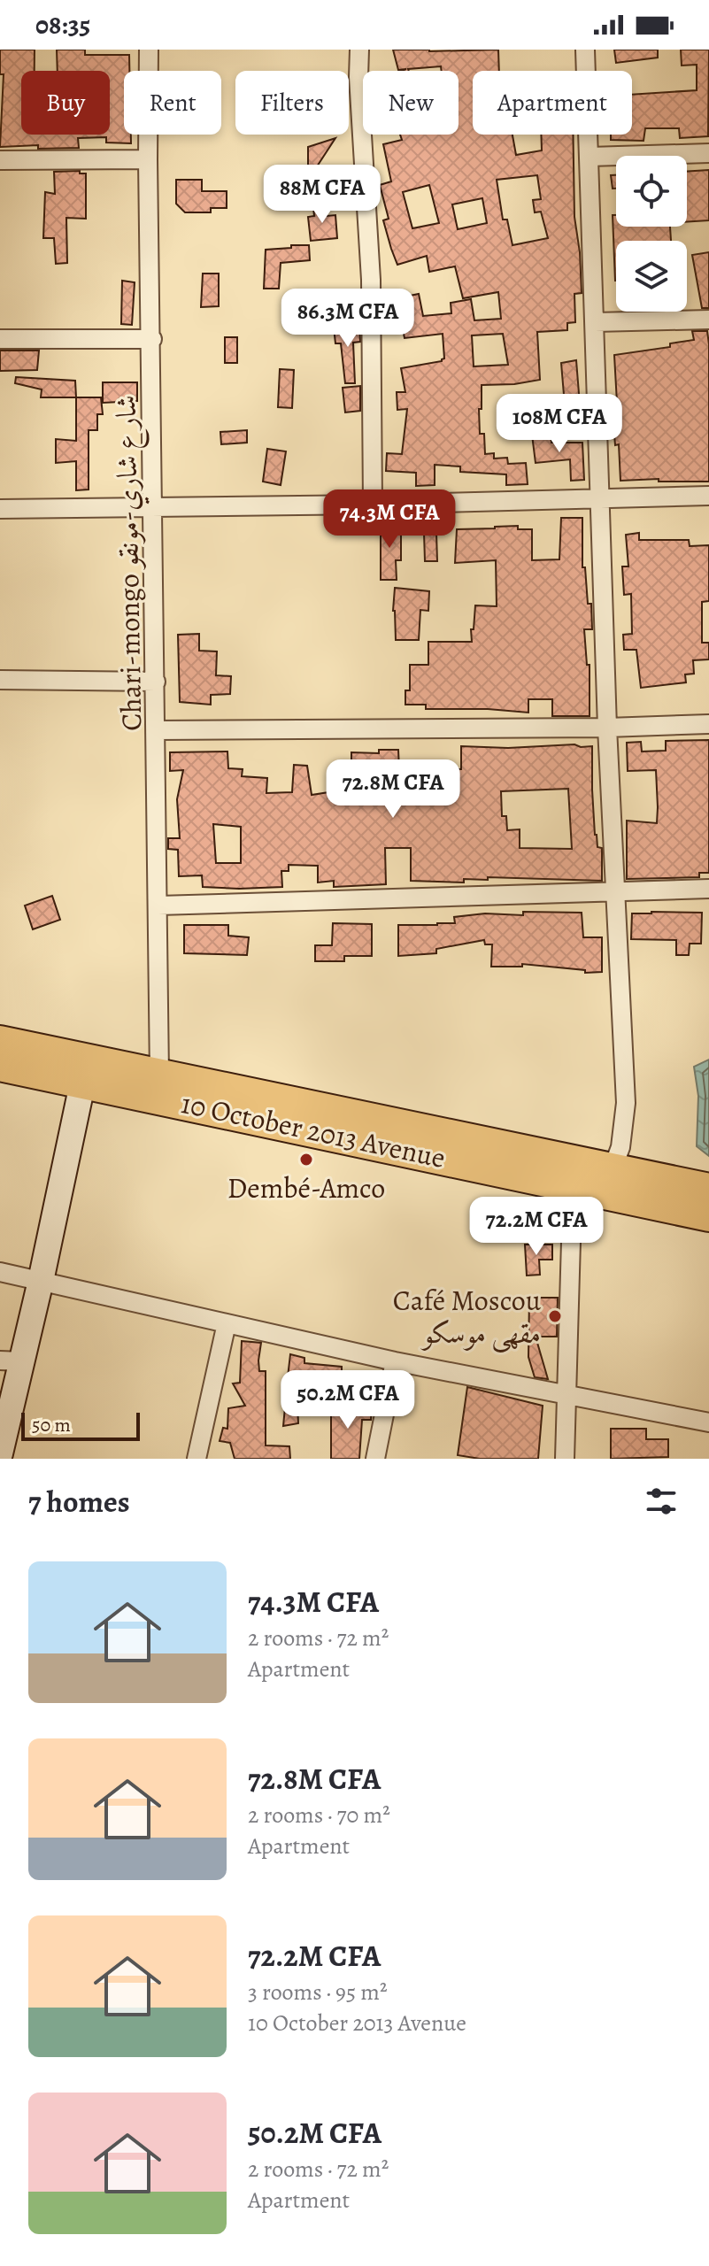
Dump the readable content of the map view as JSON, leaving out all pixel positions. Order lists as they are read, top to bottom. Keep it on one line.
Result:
{"streets":{"highway":["10 October 2013 Avenue"],"street":["Chari-mongo شار ع شاري-مونقو"]},"crossings":[["Chari-mongo شار ع شاري-مونقو","10 October 2013 Avenue"]],"places":["Dembé-Amco","Café Moscou مقهى موسكو"],"scale_bar":"50 m","page":{"status":"08:35","chip":["Buy","Rent","Filters","New","Apartment"],"price":["88M CFA","86.3M CFA","108M CFA","74.3M CFA","72.8M CFA","72.2M CFA","50.2M CFA"],"scale":"50 m","heading":"7 homes","list":[{"name":"74.3M CFA","note":"2 rooms · 72 m² · Apartment"},{"name":"72.8M CFA","note":"2 rooms · 70 m² · Apartment"},{"name":"72.2M CFA","note":"3 rooms · 95 m² · 10 October 2013 Avenue"},{"name":"50.2M CFA","note":"2 rooms · 72 m² · Apartment"}]}}
